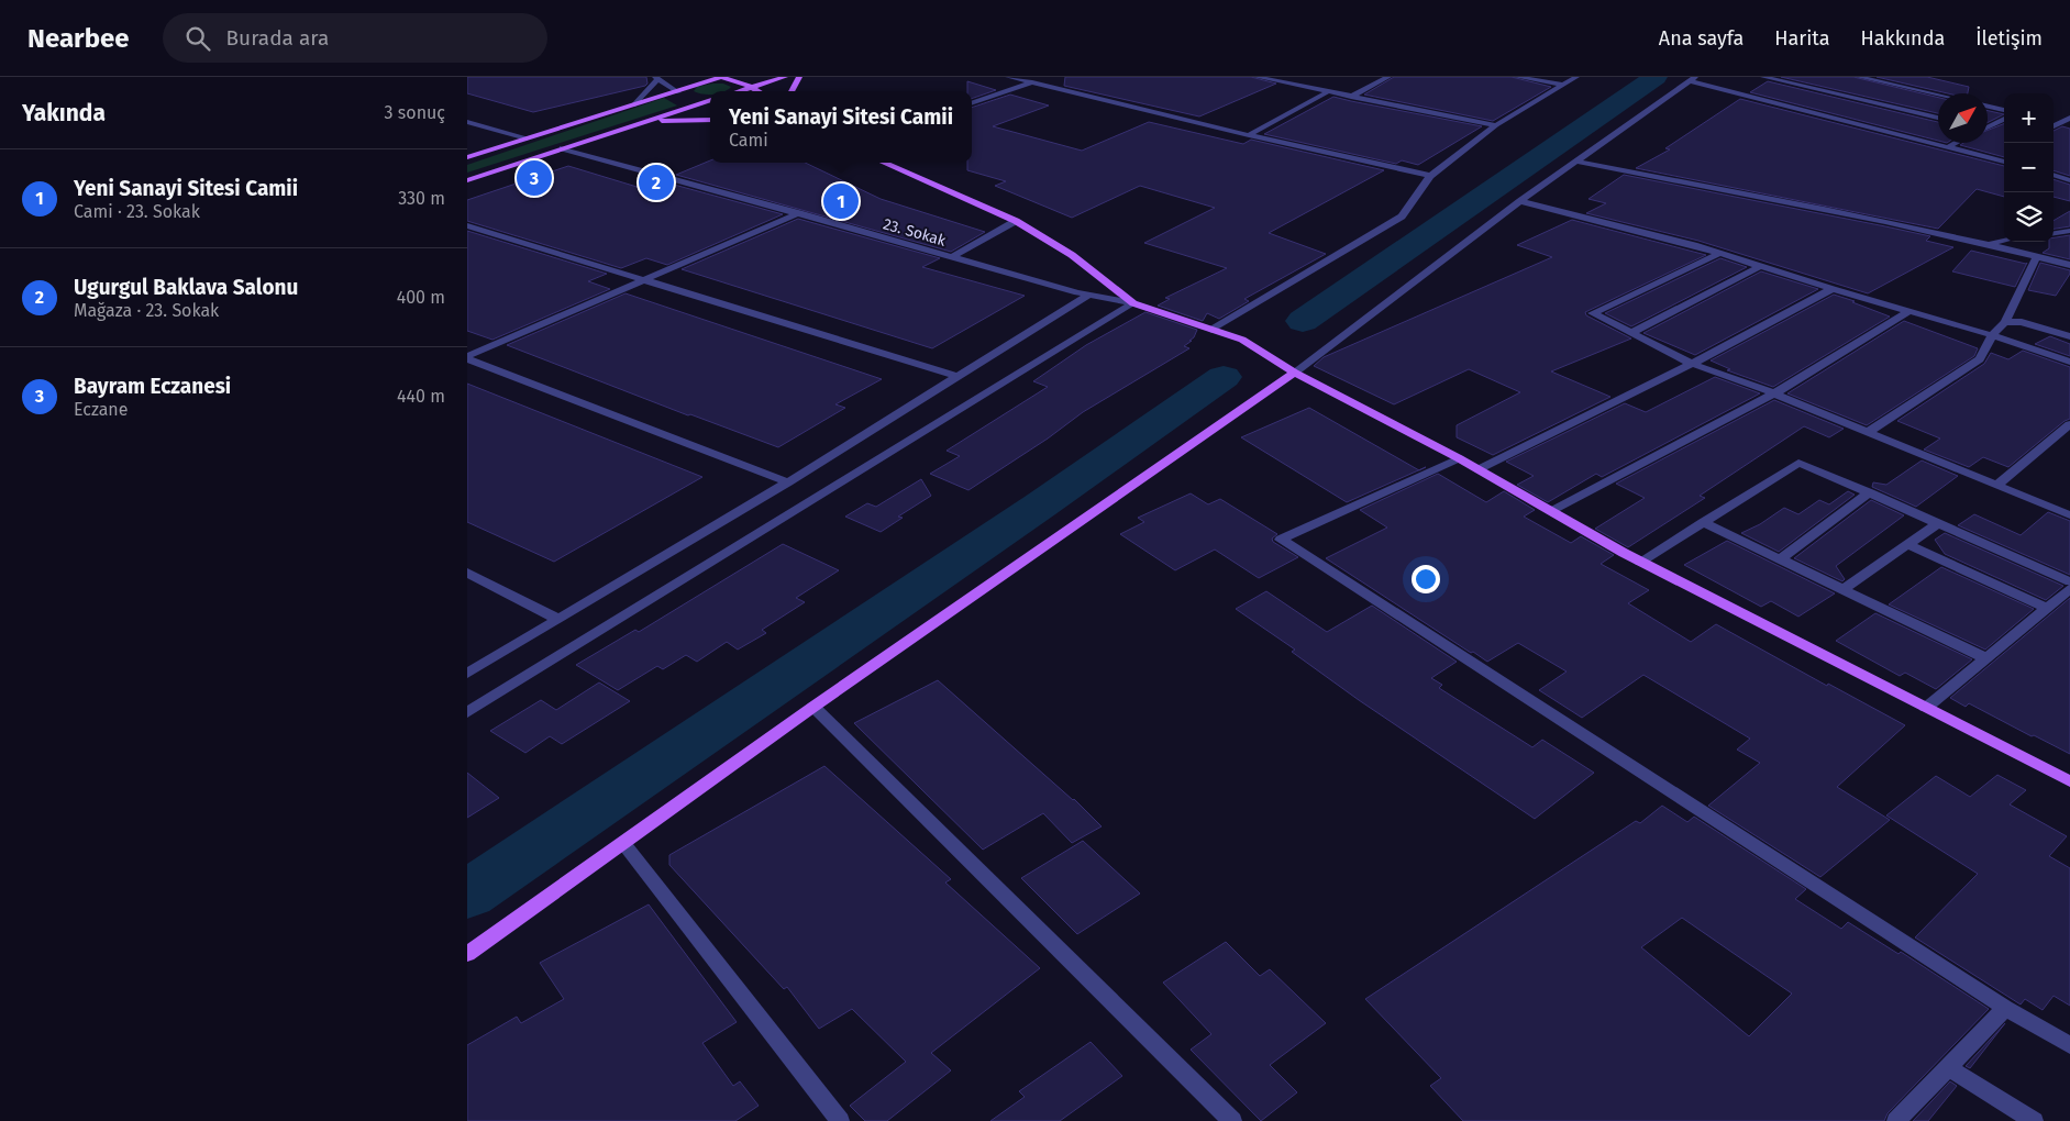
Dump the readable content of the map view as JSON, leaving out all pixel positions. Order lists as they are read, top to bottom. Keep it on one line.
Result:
{"streets":{"street":["23. Sokak"]},"north":"top right","page":{"header":"Nearbee","search":"Burada ara","nav":["Ana sayfa","Harita","Hakkında","İletişim"],"heading":["Yakında","3 sonuç"],"popup":["Yeni Sanayi Sitesi Camii","Cami"],"map_buttons":["+","−"],"list":[{"mark":"1","name":"Yeni Sanayi Sitesi Camii","note":"Cami · 23. Sokak","value":"330 m"},{"mark":"2","name":"Ugurgul Baklava Salonu","note":"Mağaza · 23. Sokak","value":"400 m"},{"mark":"3","name":"Bayram Eczanesi","note":"Eczane","value":"440 m"}],"pins":["3","2","1"]}}
